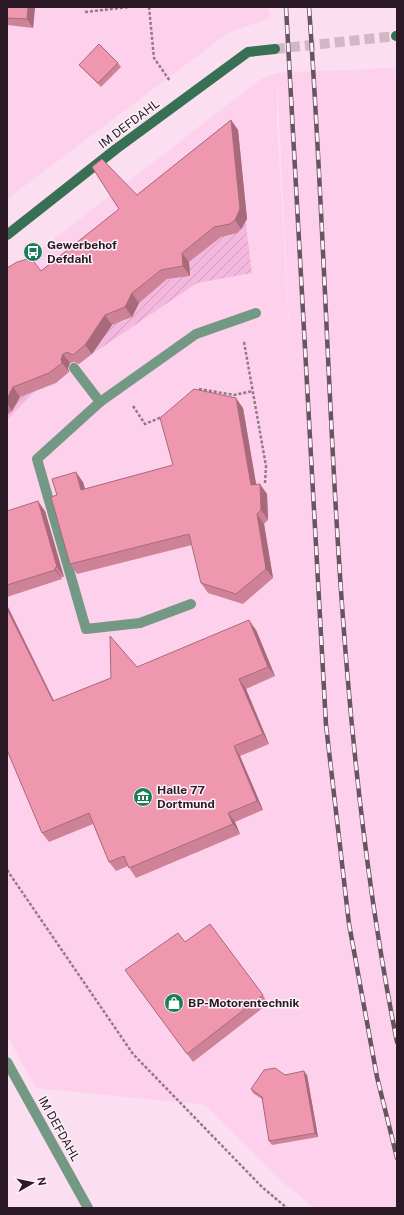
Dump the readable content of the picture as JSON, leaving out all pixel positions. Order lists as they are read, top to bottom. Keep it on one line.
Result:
{"streets":{"street":["IM DEFDAHL"]},"places":{"bus stop":["Gewerbehof Defdahl"],"museum":["Halle 77 Dortmund"],"shop":["BP-Motorentechnik"]},"north":"right"}
